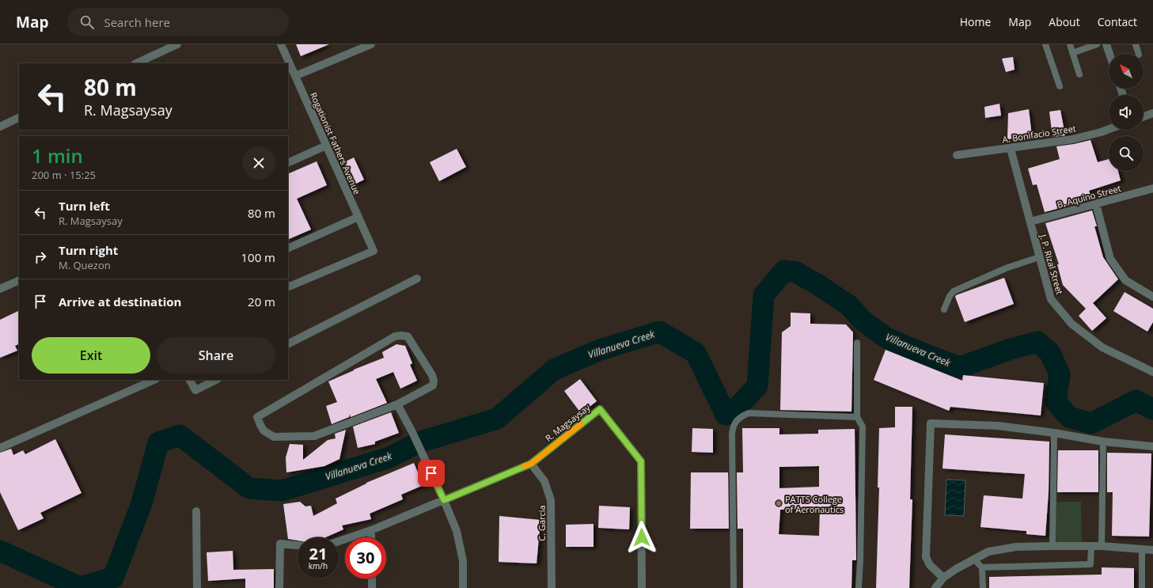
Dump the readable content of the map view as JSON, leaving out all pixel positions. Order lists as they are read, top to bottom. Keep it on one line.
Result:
{"streets":{"street":["A. Bonifacio Street","Rogationist Fathers Avenue","B. Aquino Street","J. P. Rizal Street","R. Magsaysay","C. Garcia"]},"crossings":[["A. Bonifacio Street","J. P. Rizal Street"],["B. Aquino Street","J. P. Rizal Street"],["R. Magsaysay","C. Garcia"]],"water":["Villanueva Creek"],"places":["PATTS College of Aeronautics"],"north":"top left","page":{"header":"Map","search":"Search here","nav":["Home","Map","About","Contact"],"turn":["80 m","R. Magsaysay"],"heading":["1 min","200 m · 15:25"],"list":[{"name":"Turn left","note":"R. Magsaysay","value":"80 m"},{"name":"Turn right","note":"M. Quezon","value":"100 m"},{"name":"Arrive at destination","value":"20 m"}],"buttons":["Exit","Share"],"speed":"21 km/h","limit":"30"}}
